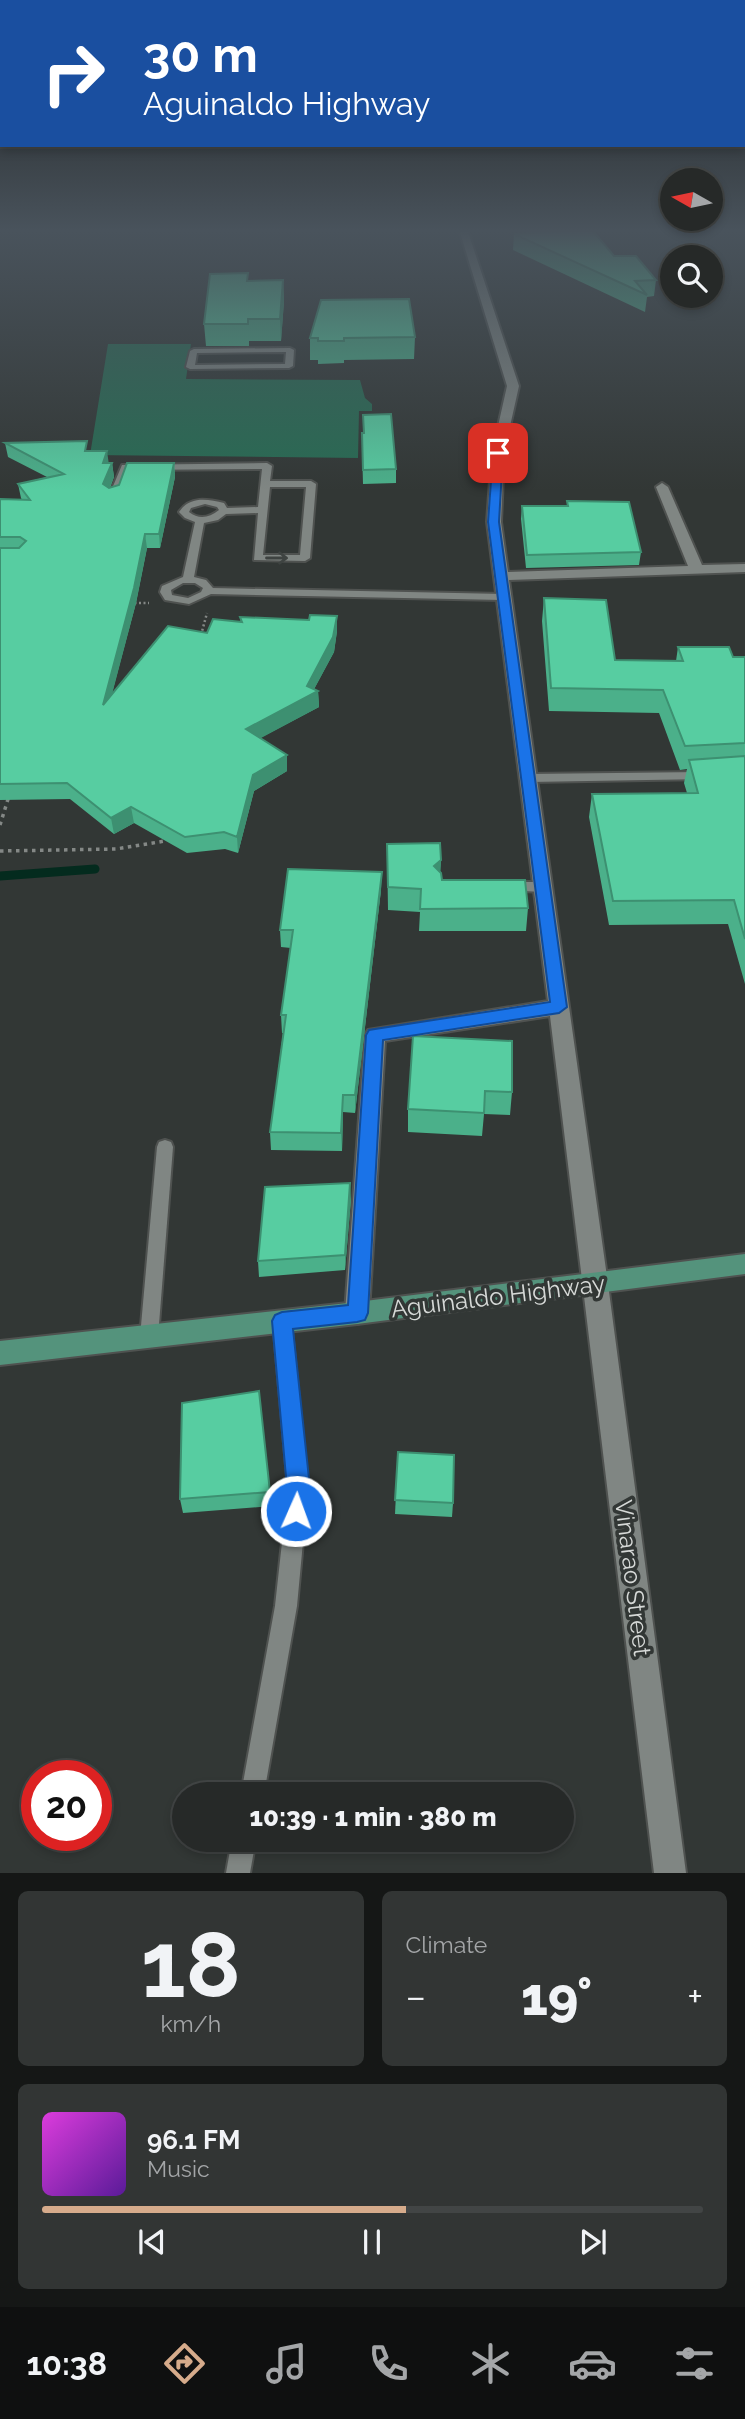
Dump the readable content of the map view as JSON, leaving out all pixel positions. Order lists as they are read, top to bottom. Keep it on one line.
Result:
{"streets":{"main road":["Aguinaldo Highway"],"street":["Vinarao Street"]},"crossings":[["Aguinaldo Highway","Vinarao Street"]],"north":"left","page":{"turn":["30 m","Aguinaldo Highway"],"limit":"20","trip":"10:39 · 1 min · 380 m","tile":[["18","km/h"],"Climate"],"heat":["−","19°","+"],"song":["96.1 FM","Music"],"tabs":"10:38"}}
